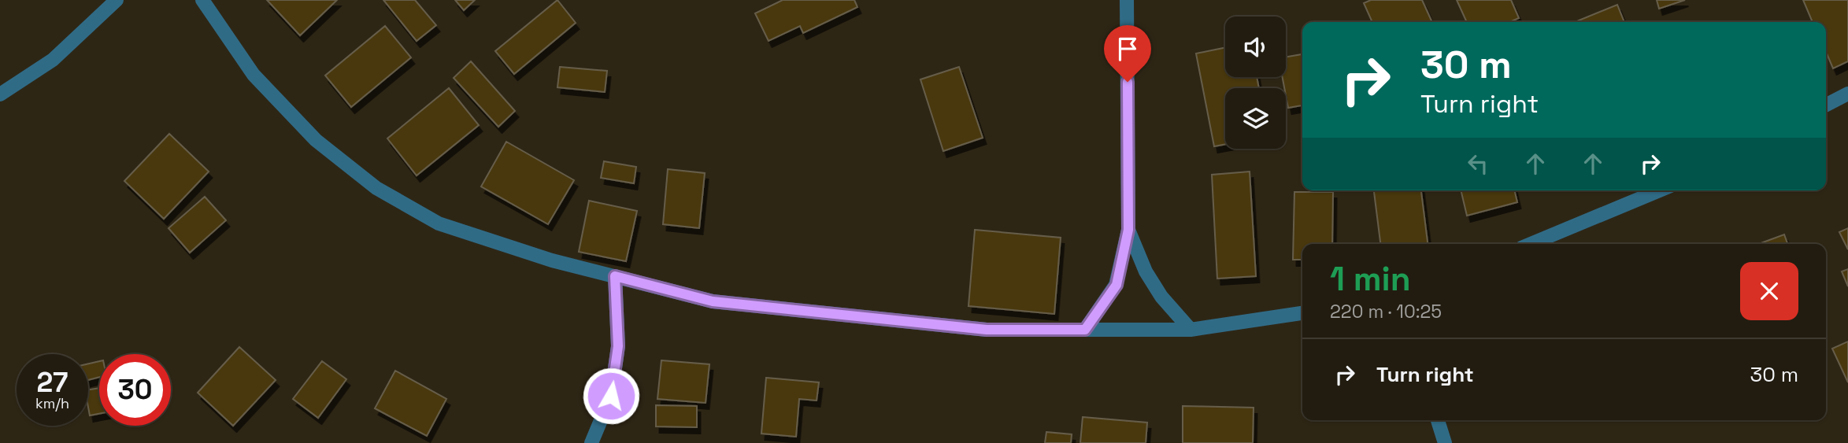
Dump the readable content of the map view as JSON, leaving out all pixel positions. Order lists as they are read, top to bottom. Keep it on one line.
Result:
{"page":{"turn":["30 m","Turn right"],"heading":["1 min","220 m · 10:25"],"list":[{"name":"Turn right","value":"30 m"}],"speed":"27 km/h","limit":"30"}}
